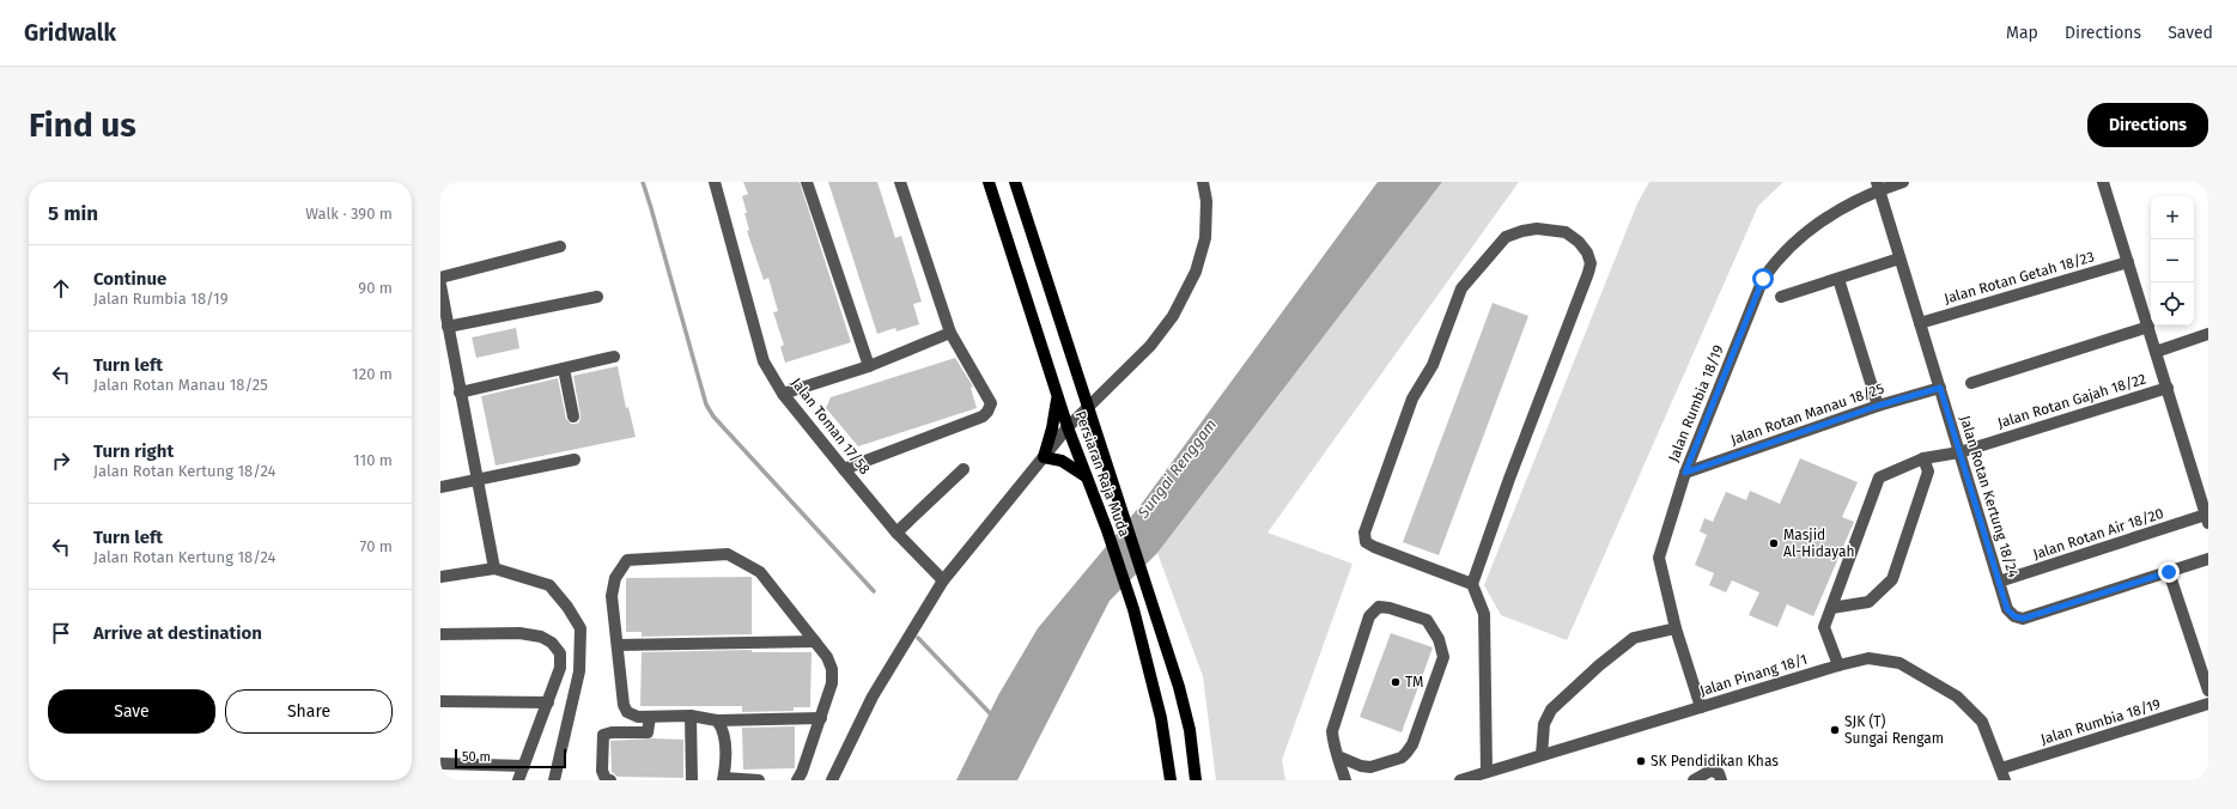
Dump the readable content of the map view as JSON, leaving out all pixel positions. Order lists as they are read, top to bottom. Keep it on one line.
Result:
{"streets":{"main road":["Persiaran Raja Muda"],"street":["Jalan Rotan Getah 18/23","Jalan Rotan Gajah 18/22","Jalan Rumbia 18/19","Jalan Rotan Manau 18/25","Jalan Toman 17/58","Jalan Rotan Kertung 18/24","Jalan Rotan Air 18/20","Jalan Pinang 18/1"]},"crossings":[["Jalan Rotan Getah 18/23","Jalan Rotan Kertung 18/24"],["Jalan Rotan Gajah 18/22","Jalan Rotan Kertung 18/24"],["Jalan Rotan Gajah 18/22","Jalan Pinang 18/1"],["Jalan Rumbia 18/19","Jalan Rotan Manau 18/25"],["Jalan Rumbia 18/19","Jalan Rotan Kertung 18/24"],["Jalan Rumbia 18/19","Jalan Pinang 18/1"],["Jalan Rotan Manau 18/25","Jalan Rotan Kertung 18/24"],["Jalan Rotan Kertung 18/24","Jalan Rotan Air 18/20"]],"water":["Sungai Renggam"],"places":["Masjid Al-Hidayah","TM","SJK (T) Sungai Rengam","SK Pendidikan Khas"],"scale_bar":"50 m","page":{"header":"Gridwalk","nav":["Map","Directions","Saved"],"buttons":["Directions",["Save","Share"]],"title":"Find us","heading":["5 min","Walk · 390 m"],"map_buttons":["+","−"],"list":[["Continue","Jalan Rumbia 18/19","90 m"],["Turn left","Jalan Rotan Manau 18/25","120 m"],["Turn right","Jalan Rotan Kertung 18/24","110 m"],["Turn left","Jalan Rotan Kertung 18/24","70 m"],"Arrive at destination"],"scale":"50 m"}}
